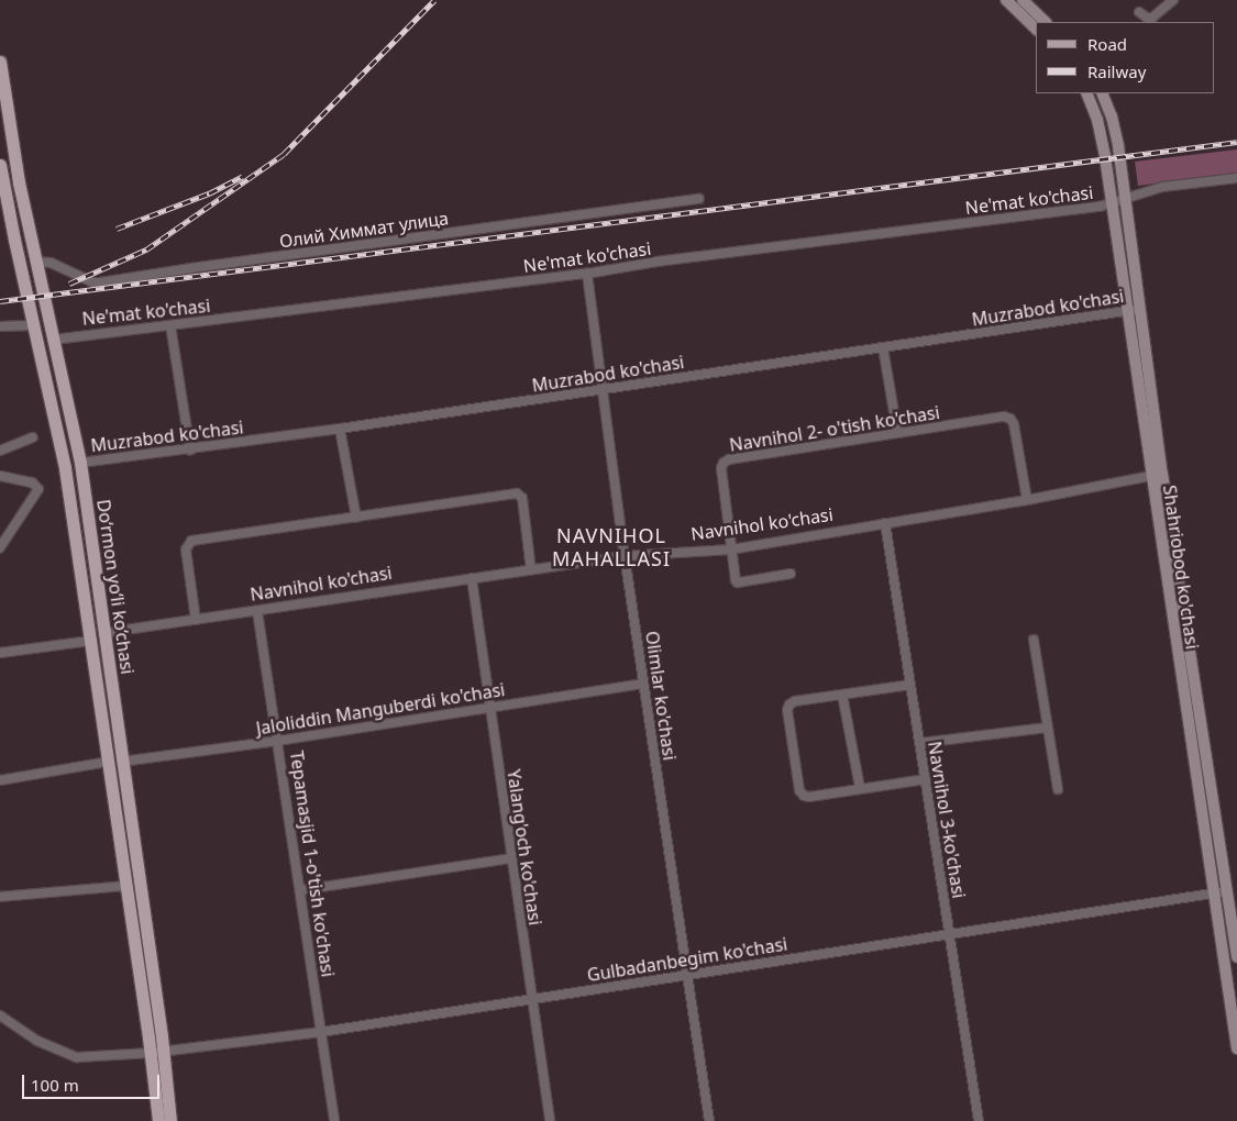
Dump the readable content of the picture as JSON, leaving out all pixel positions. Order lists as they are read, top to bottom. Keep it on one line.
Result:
{"streets":{"main road":["Navnihol ko'chasi","Shahriobod ko'chasi","Do‘rmon yo‘li ko‘chasi"],"street":["Ne'mat ko'chasi","Олий Химмат улица","Muzrabod ko'chasi","Navnihol 2- o'tish ko'chasi","Olimlar ko'chasi","Jaloliddin Manguberdi ko'chasi","Navnihol 3-ko'chasi","Yalang'och ko'chasi","Tepamasjid 1-o'tish ko'chasi","Gulbadanbegim ko'chasi"]},"crossings":[["Ne'mat ko'chasi","Shahriobod ko'chasi"],["Ne'mat ko'chasi","Do‘rmon yo‘li ko‘chasi"],["Ne'mat ko'chasi","Olimlar ko'chasi"],["Олий Химмат улица","Do‘rmon yo‘li ko‘chasi"],["Muzrabod ko'chasi","Shahriobod ko'chasi"],["Muzrabod ko'chasi","Do‘rmon yo‘li ko‘chasi"],["Muzrabod ko'chasi","Olimlar ko'chasi"],["Navnihol 2- o'tish ko'chasi","Navnihol ko'chasi"],["Navnihol ko'chasi","Shahriobod ko'chasi"],["Navnihol ko'chasi","Do‘rmon yo‘li ko‘chasi"],["Navnihol ko'chasi","Olimlar ko'chasi"],["Navnihol ko'chasi","Navnihol 3-ko'chasi"],["Navnihol ko'chasi","Yalang'och ko'chasi"],["Navnihol ko'chasi","Tepamasjid 1-o'tish ko'chasi"],["Shahriobod ko'chasi","Gulbadanbegim ko'chasi"],["Do‘rmon yo‘li ko‘chasi","Jaloliddin Manguberdi ko'chasi"],["Do‘rmon yo‘li ko‘chasi","Gulbadanbegim ko'chasi"],["Olimlar ko'chasi","Jaloliddin Manguberdi ko'chasi"],["Olimlar ko'chasi","Gulbadanbegim ko'chasi"],["Jaloliddin Manguberdi ko'chasi","Yalang'och ko'chasi"],["Jaloliddin Manguberdi ko'chasi","Tepamasjid 1-o'tish ko'chasi"],["Navnihol 3-ko'chasi","Gulbadanbegim ko'chasi"],["Yalang'och ko'chasi","Gulbadanbegim ko'chasi"],["Tepamasjid 1-o'tish ko'chasi","Gulbadanbegim ko'chasi"]],"districts":["NAVNIHOL MAHALLASI"],"legend":["Road","Railway"],"scale_bar":"100 m"}
